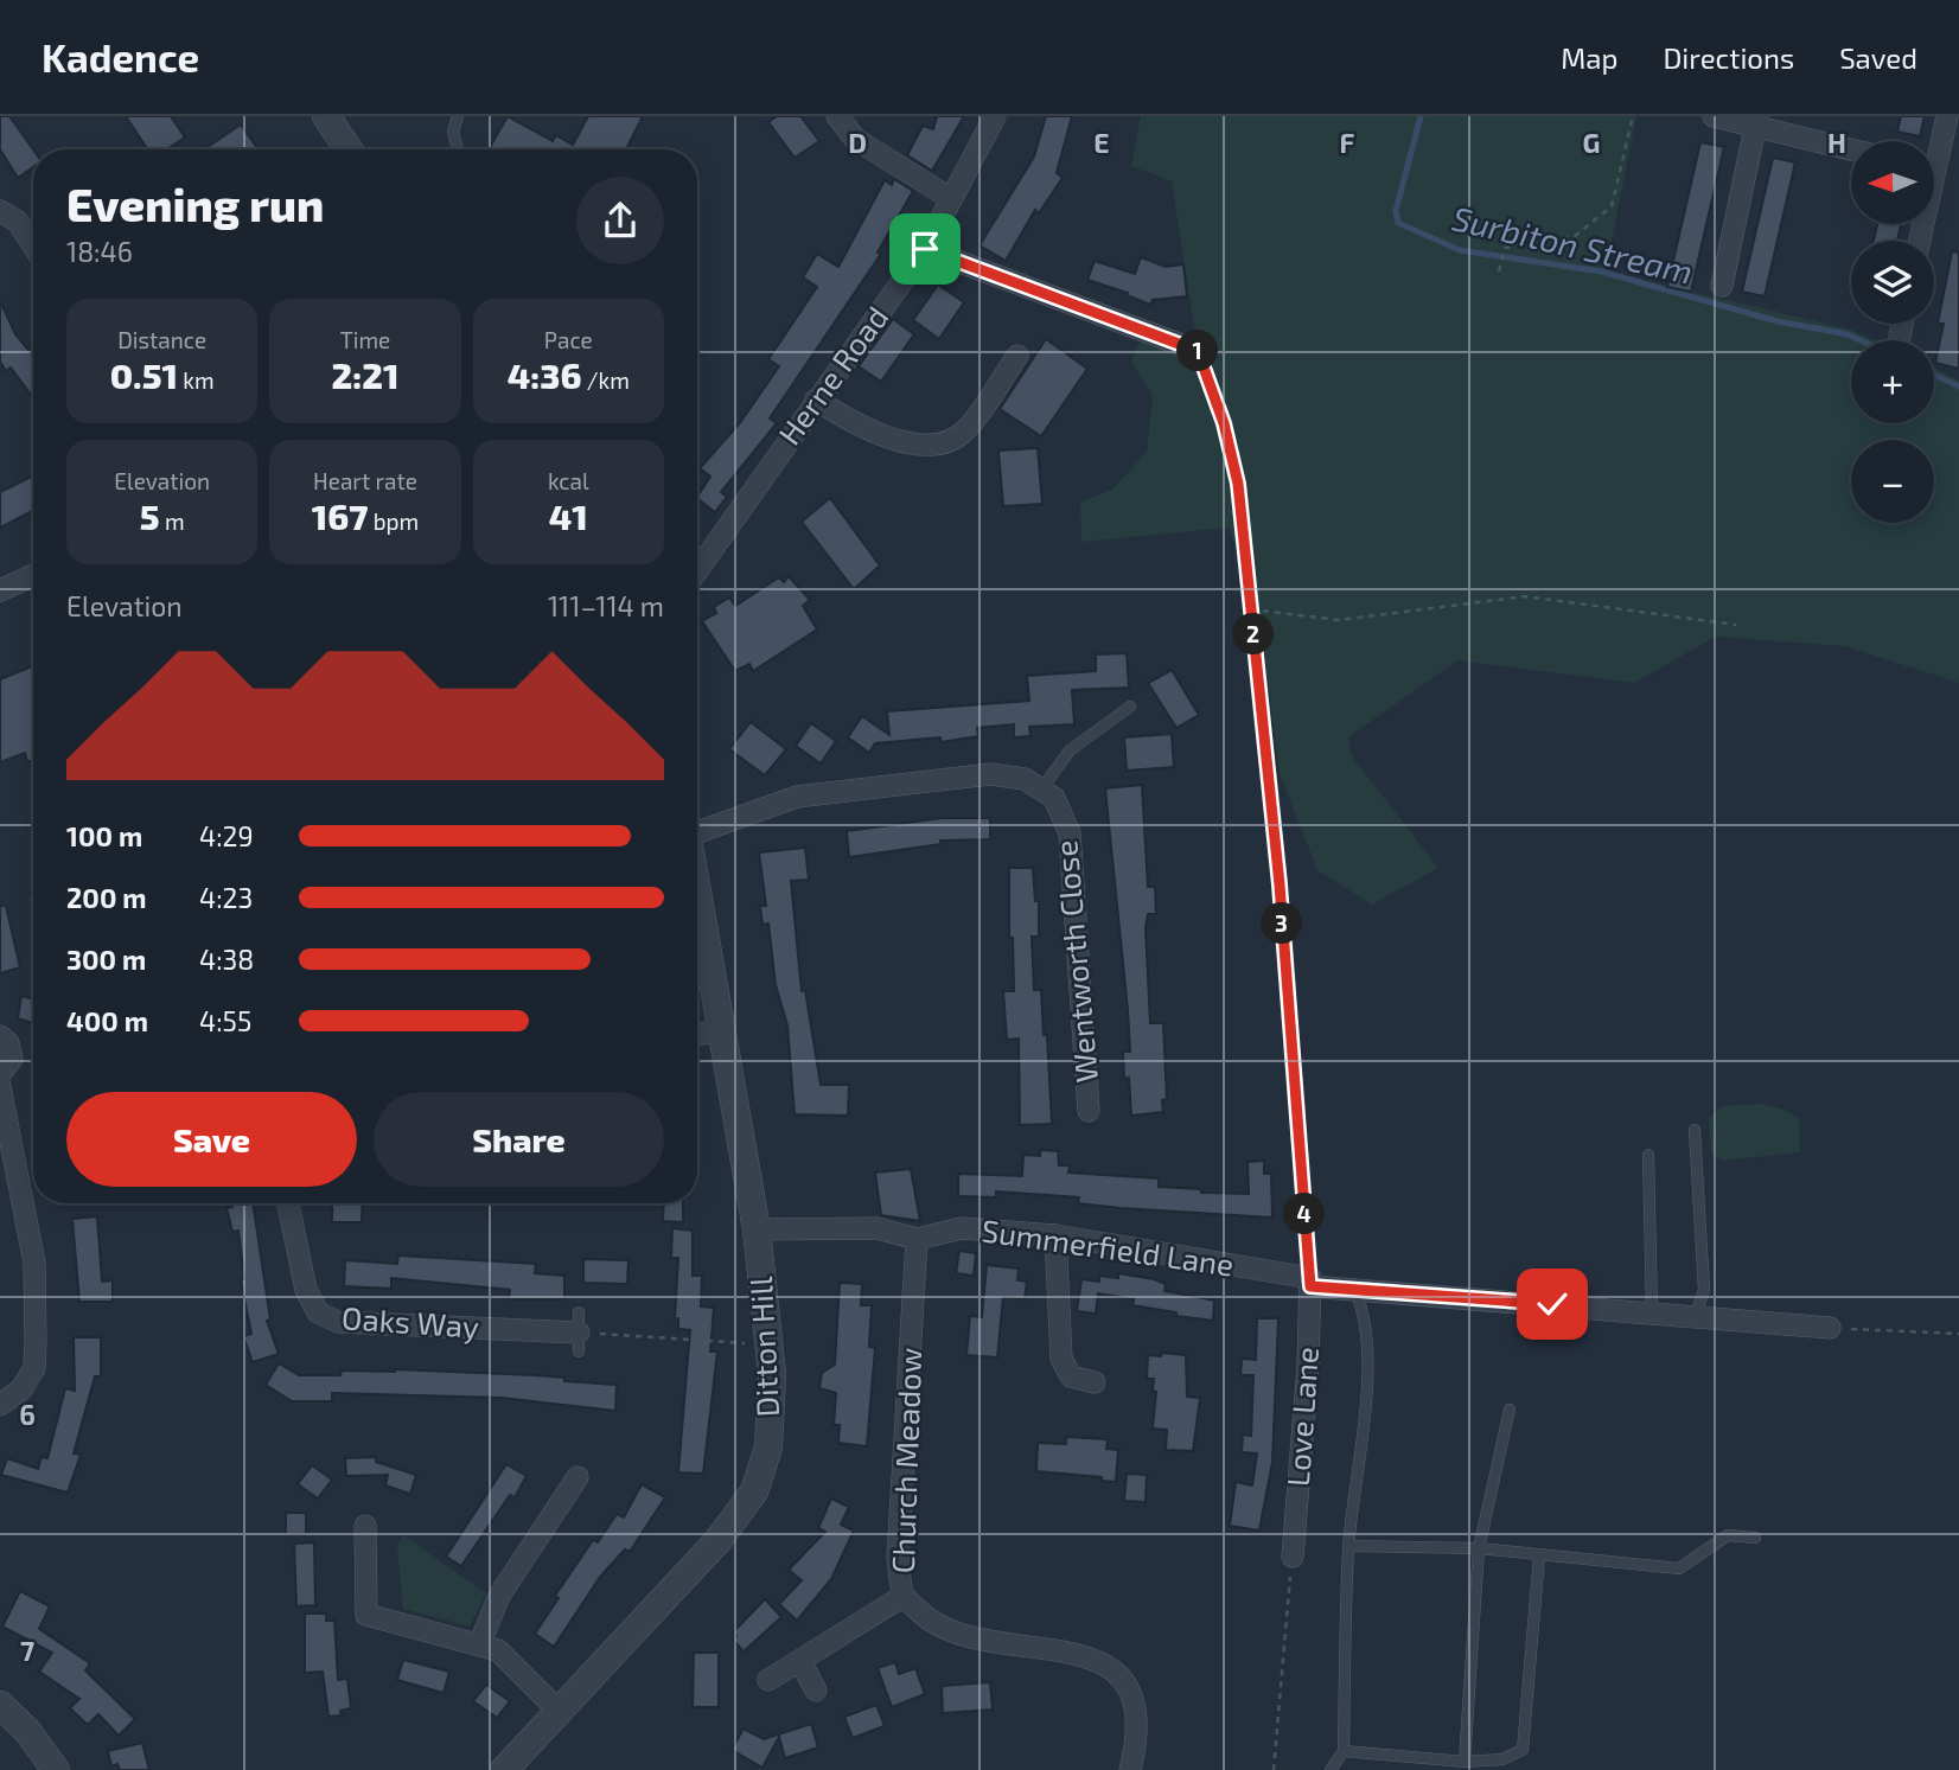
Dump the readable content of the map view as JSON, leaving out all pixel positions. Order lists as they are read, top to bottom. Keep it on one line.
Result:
{"streets":{"street":["Herne Road","Wentworth Close","Summerfield Lane","Oaks Way","Ditton Hill","Love Lane","Church Meadow"]},"crossings":[["Summerfield Lane","Ditton Hill"],["Summerfield Lane","Love Lane"],["Summerfield Lane","Church Meadow"]],"water":["Surbiton Stream"],"north":"left","page":{"header":"Kadence","nav":["Map","Directions","Saved"],"map_buttons":["+","−"],"heading":["Evening run","18:46"],"stats":[["Distance","0.51 km"],["Time","2:21"],["Pace","4:36 /km"],["Elevation","5 m"],["Heart rate","167 bpm"],["kcal","41"]],"pins":["1","2","3","4"],"chart":["Elevation","111–114 m"],"list":[{"name":"100 m","note":"4:29"},{"name":"200 m","note":"4:23"},{"name":"300 m","note":"4:38"},{"name":"400 m","note":"4:55"}],"buttons":["Save","Share"]},"grid":{"columns":["D","E","F","G","H"],"rows":["6","7"]}}
